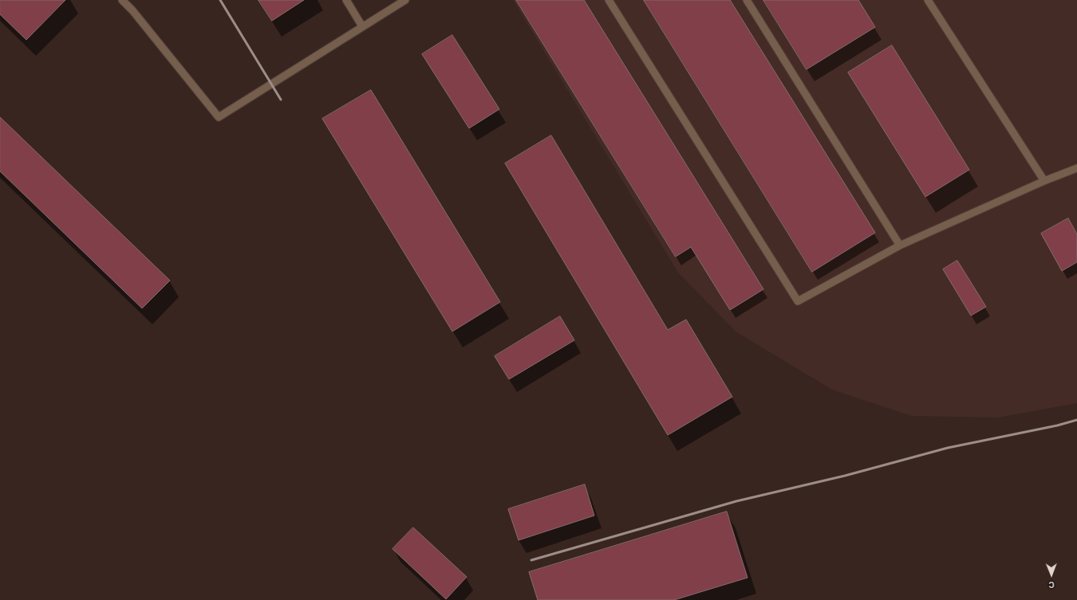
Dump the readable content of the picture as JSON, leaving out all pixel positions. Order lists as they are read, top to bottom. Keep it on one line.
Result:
{"north":"bottom"}
